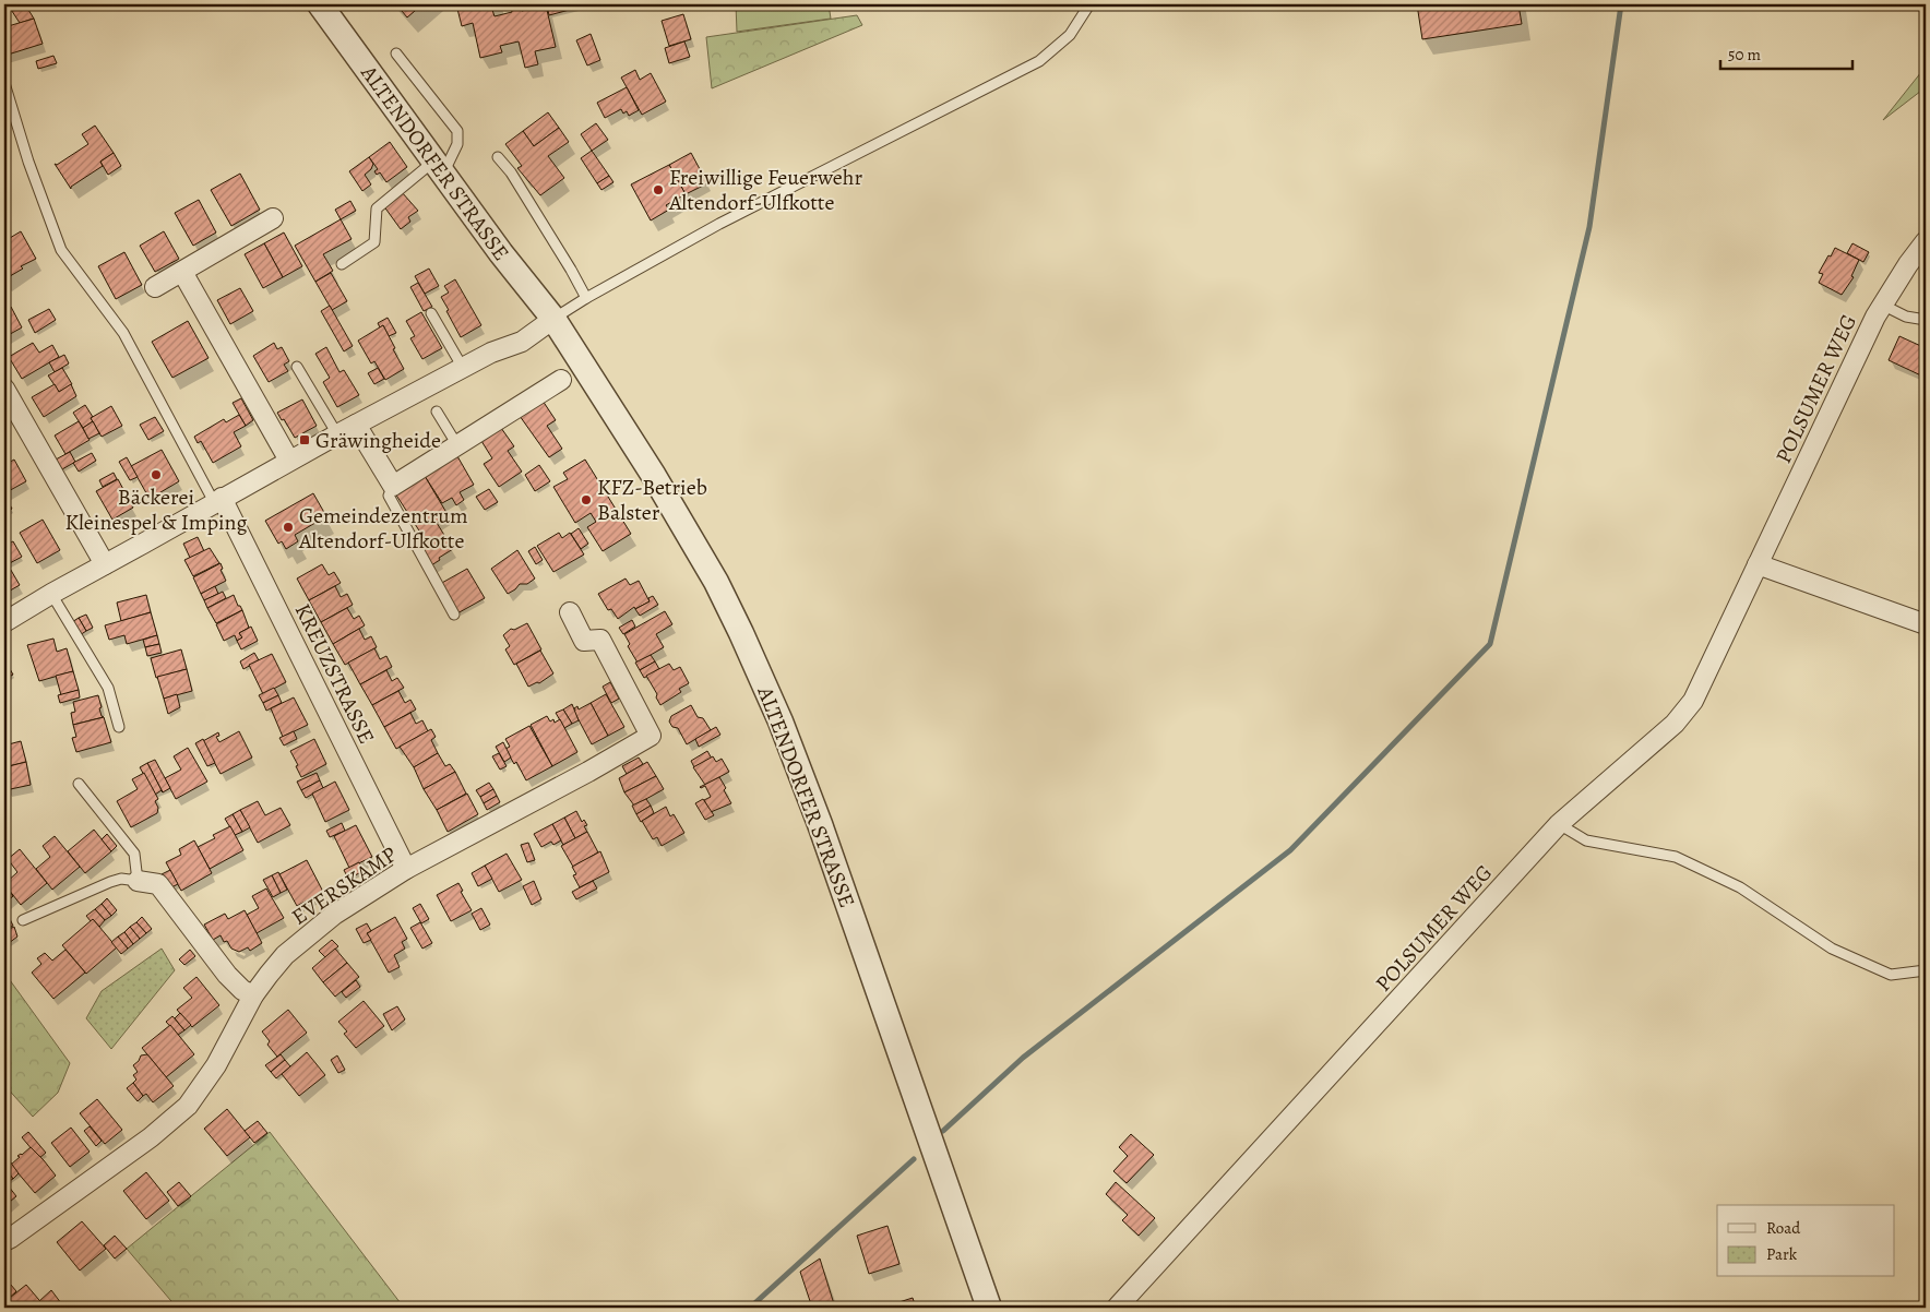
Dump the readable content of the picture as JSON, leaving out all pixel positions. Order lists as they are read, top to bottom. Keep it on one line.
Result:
{"streets":{"street":["ALTENDORFER STRASSE","POLSUMER WEG","KREUZSTRASSE","EVERSKAMP"]},"crossings":[["KREUZSTRASSE","EVERSKAMP"]],"places":{"other":["Freiwillige Feuerwehr Altendorf-Ulfkotte","Bäckerei Kleinespel & Imping","KFZ-Betrieb Balster","Gemeindezentrum Altendorf-Ulfkotte"],"transit":["Gräwingheide"]},"legend":["Road","Park"],"scale_bar":"50 m"}
